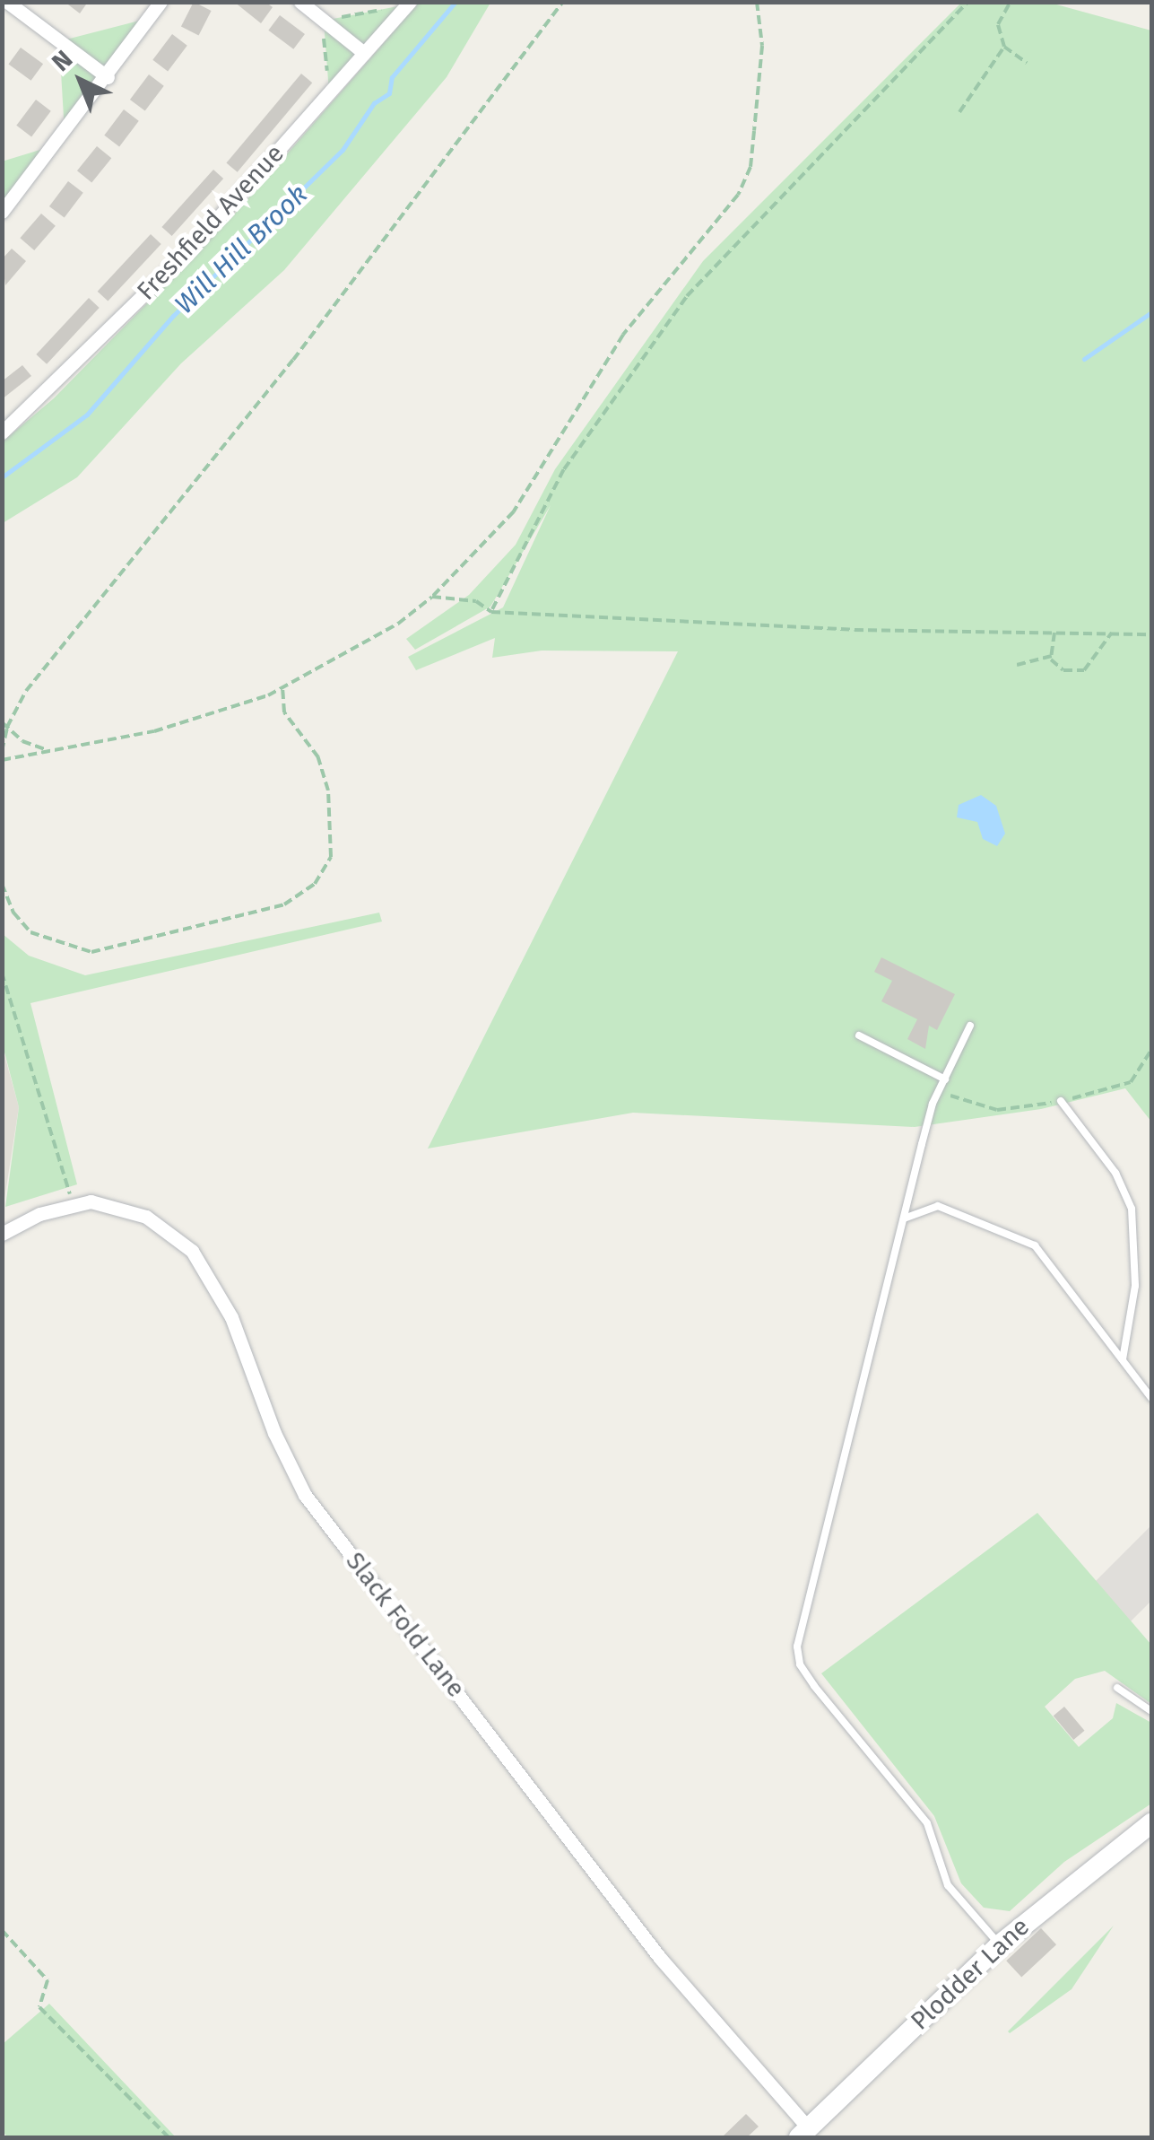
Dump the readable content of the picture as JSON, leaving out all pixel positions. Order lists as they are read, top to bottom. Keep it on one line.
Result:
{"streets":{"main road":["Plodder Lane"],"street":["Freshfield Avenue","Slack Fold Lane"]},"crossings":[["Slack Fold Lane","Plodder Lane"]],"water":["Will Hill Brook"],"north":"top left"}
